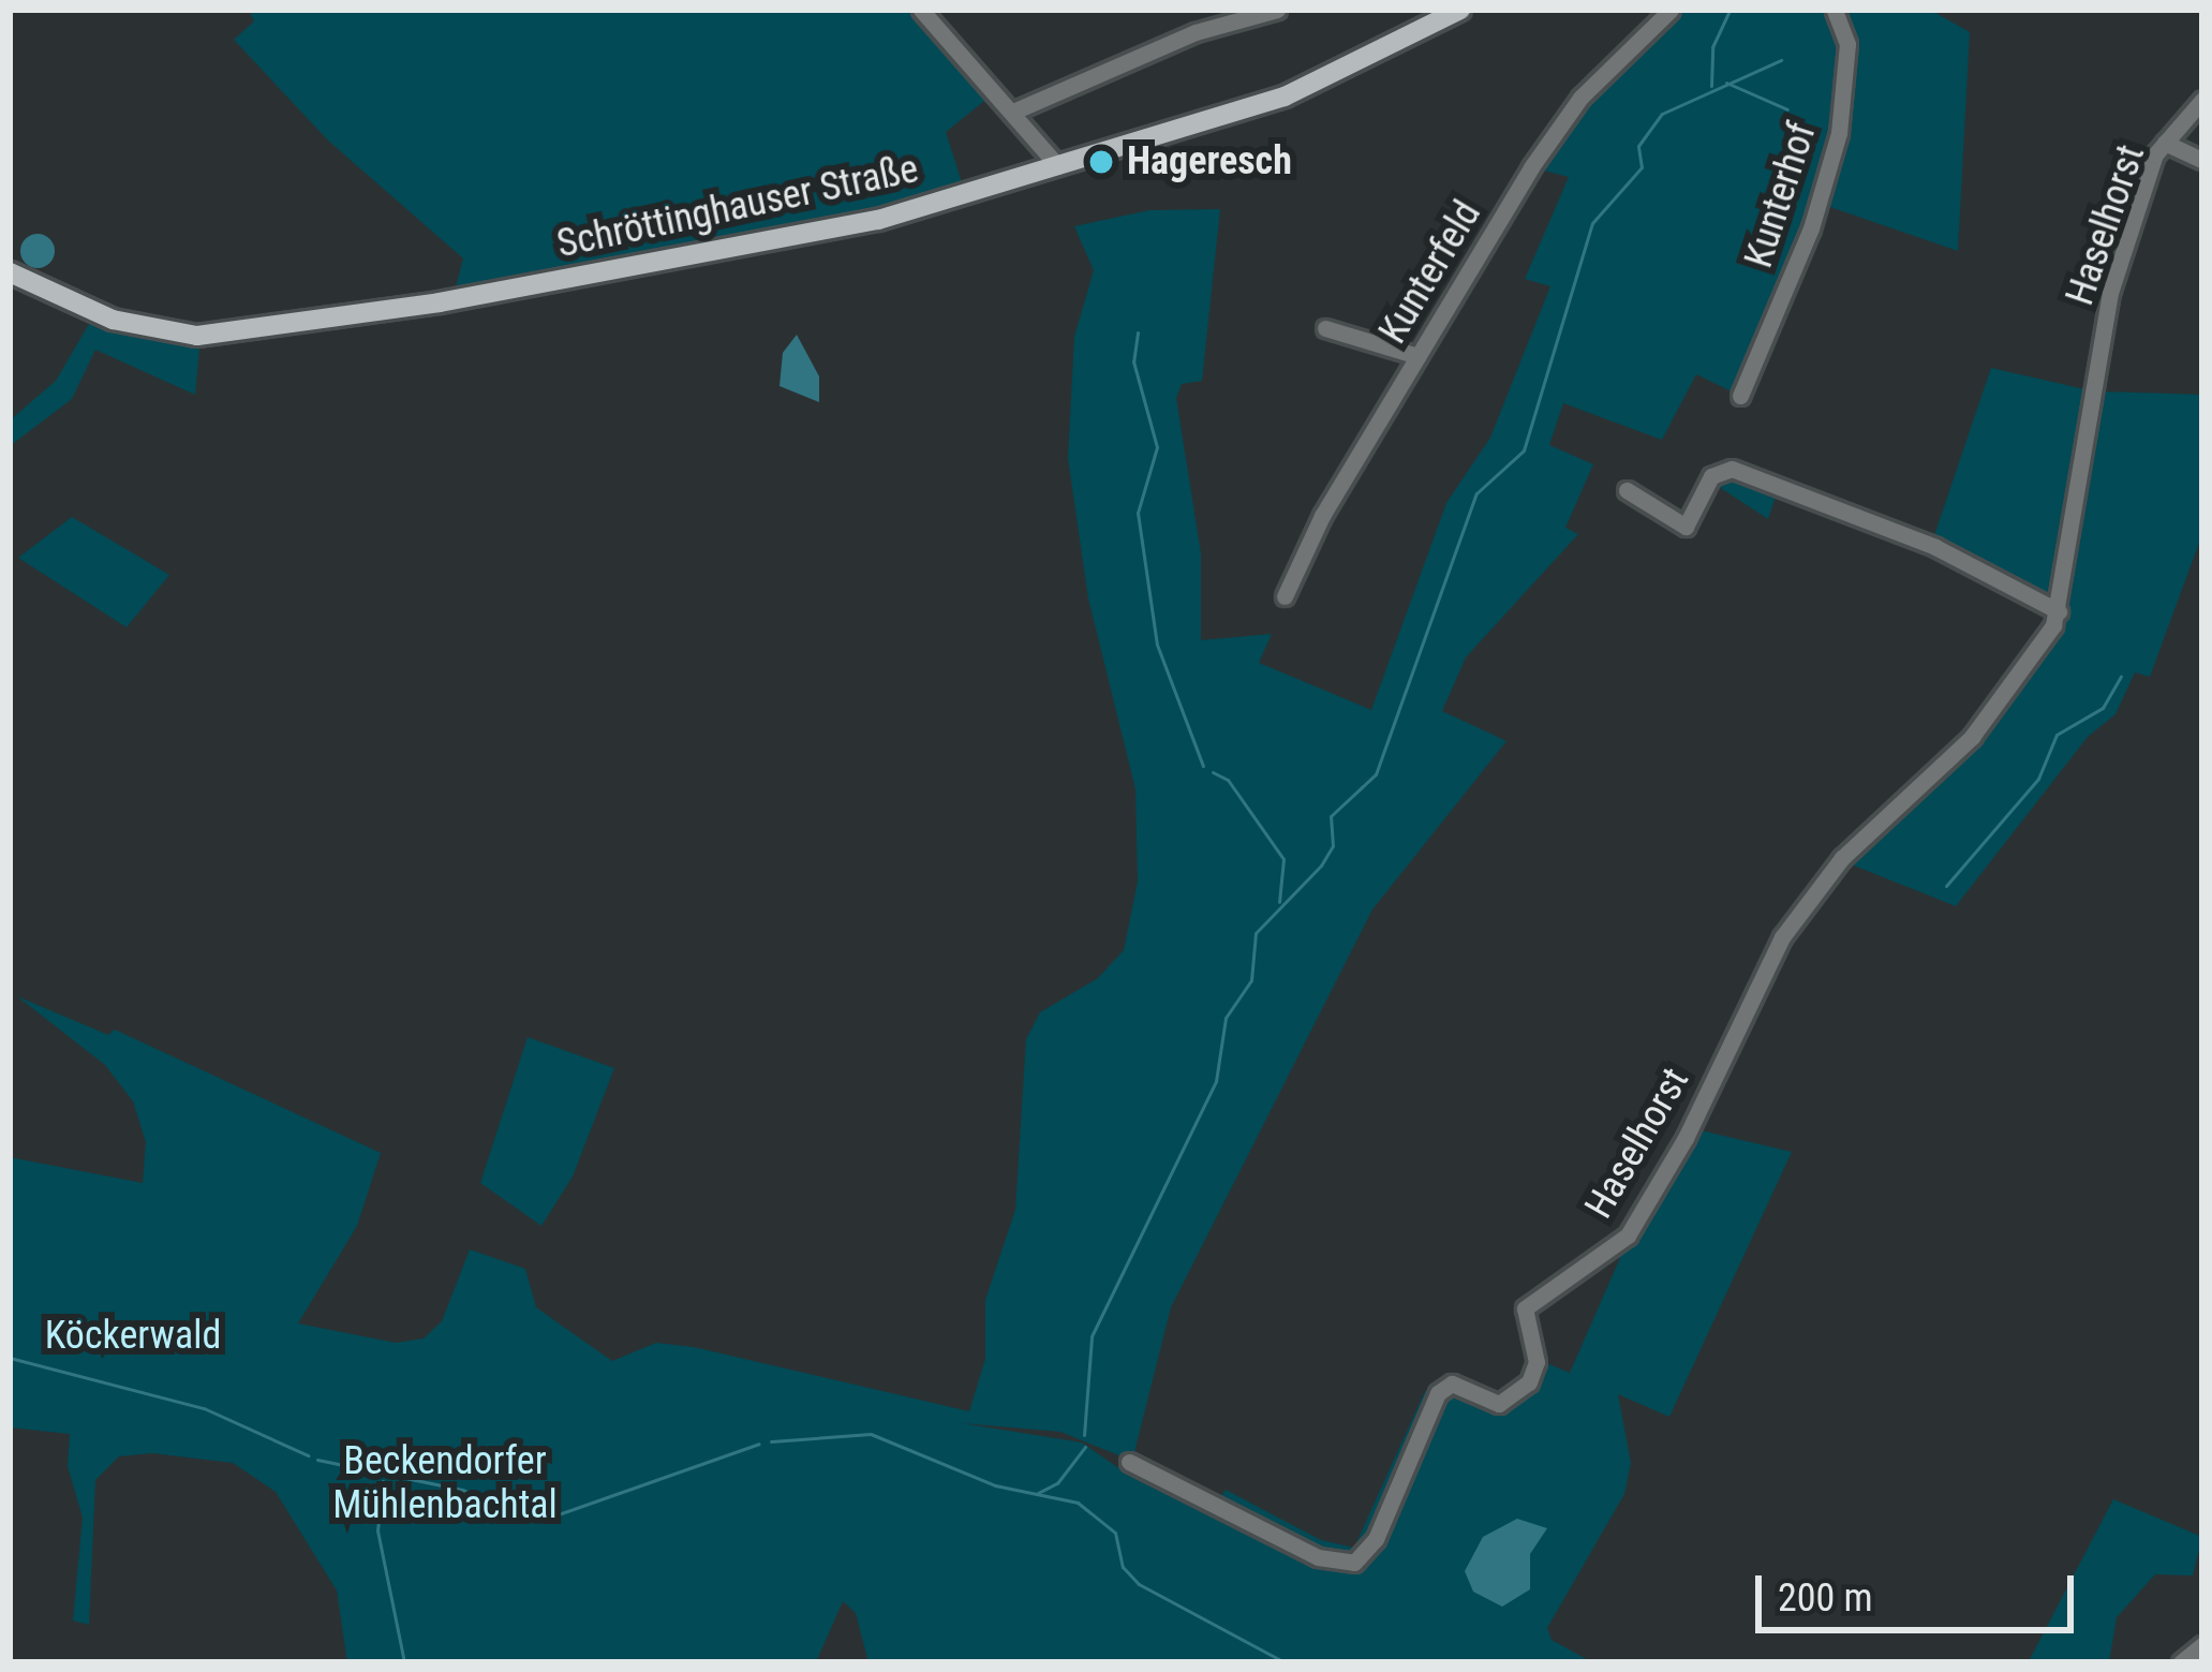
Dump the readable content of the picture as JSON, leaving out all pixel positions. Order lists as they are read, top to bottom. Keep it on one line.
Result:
{"streets":{"main road":["Schröttinghauser Straße"],"street":["Kunterhof","Haselhorst","Kunterfeld"]},"parks":["Köckerwald","Beckendorfer Mühlenbachtal"],"places":["Hageresch"],"scale_bar":"200 m"}
